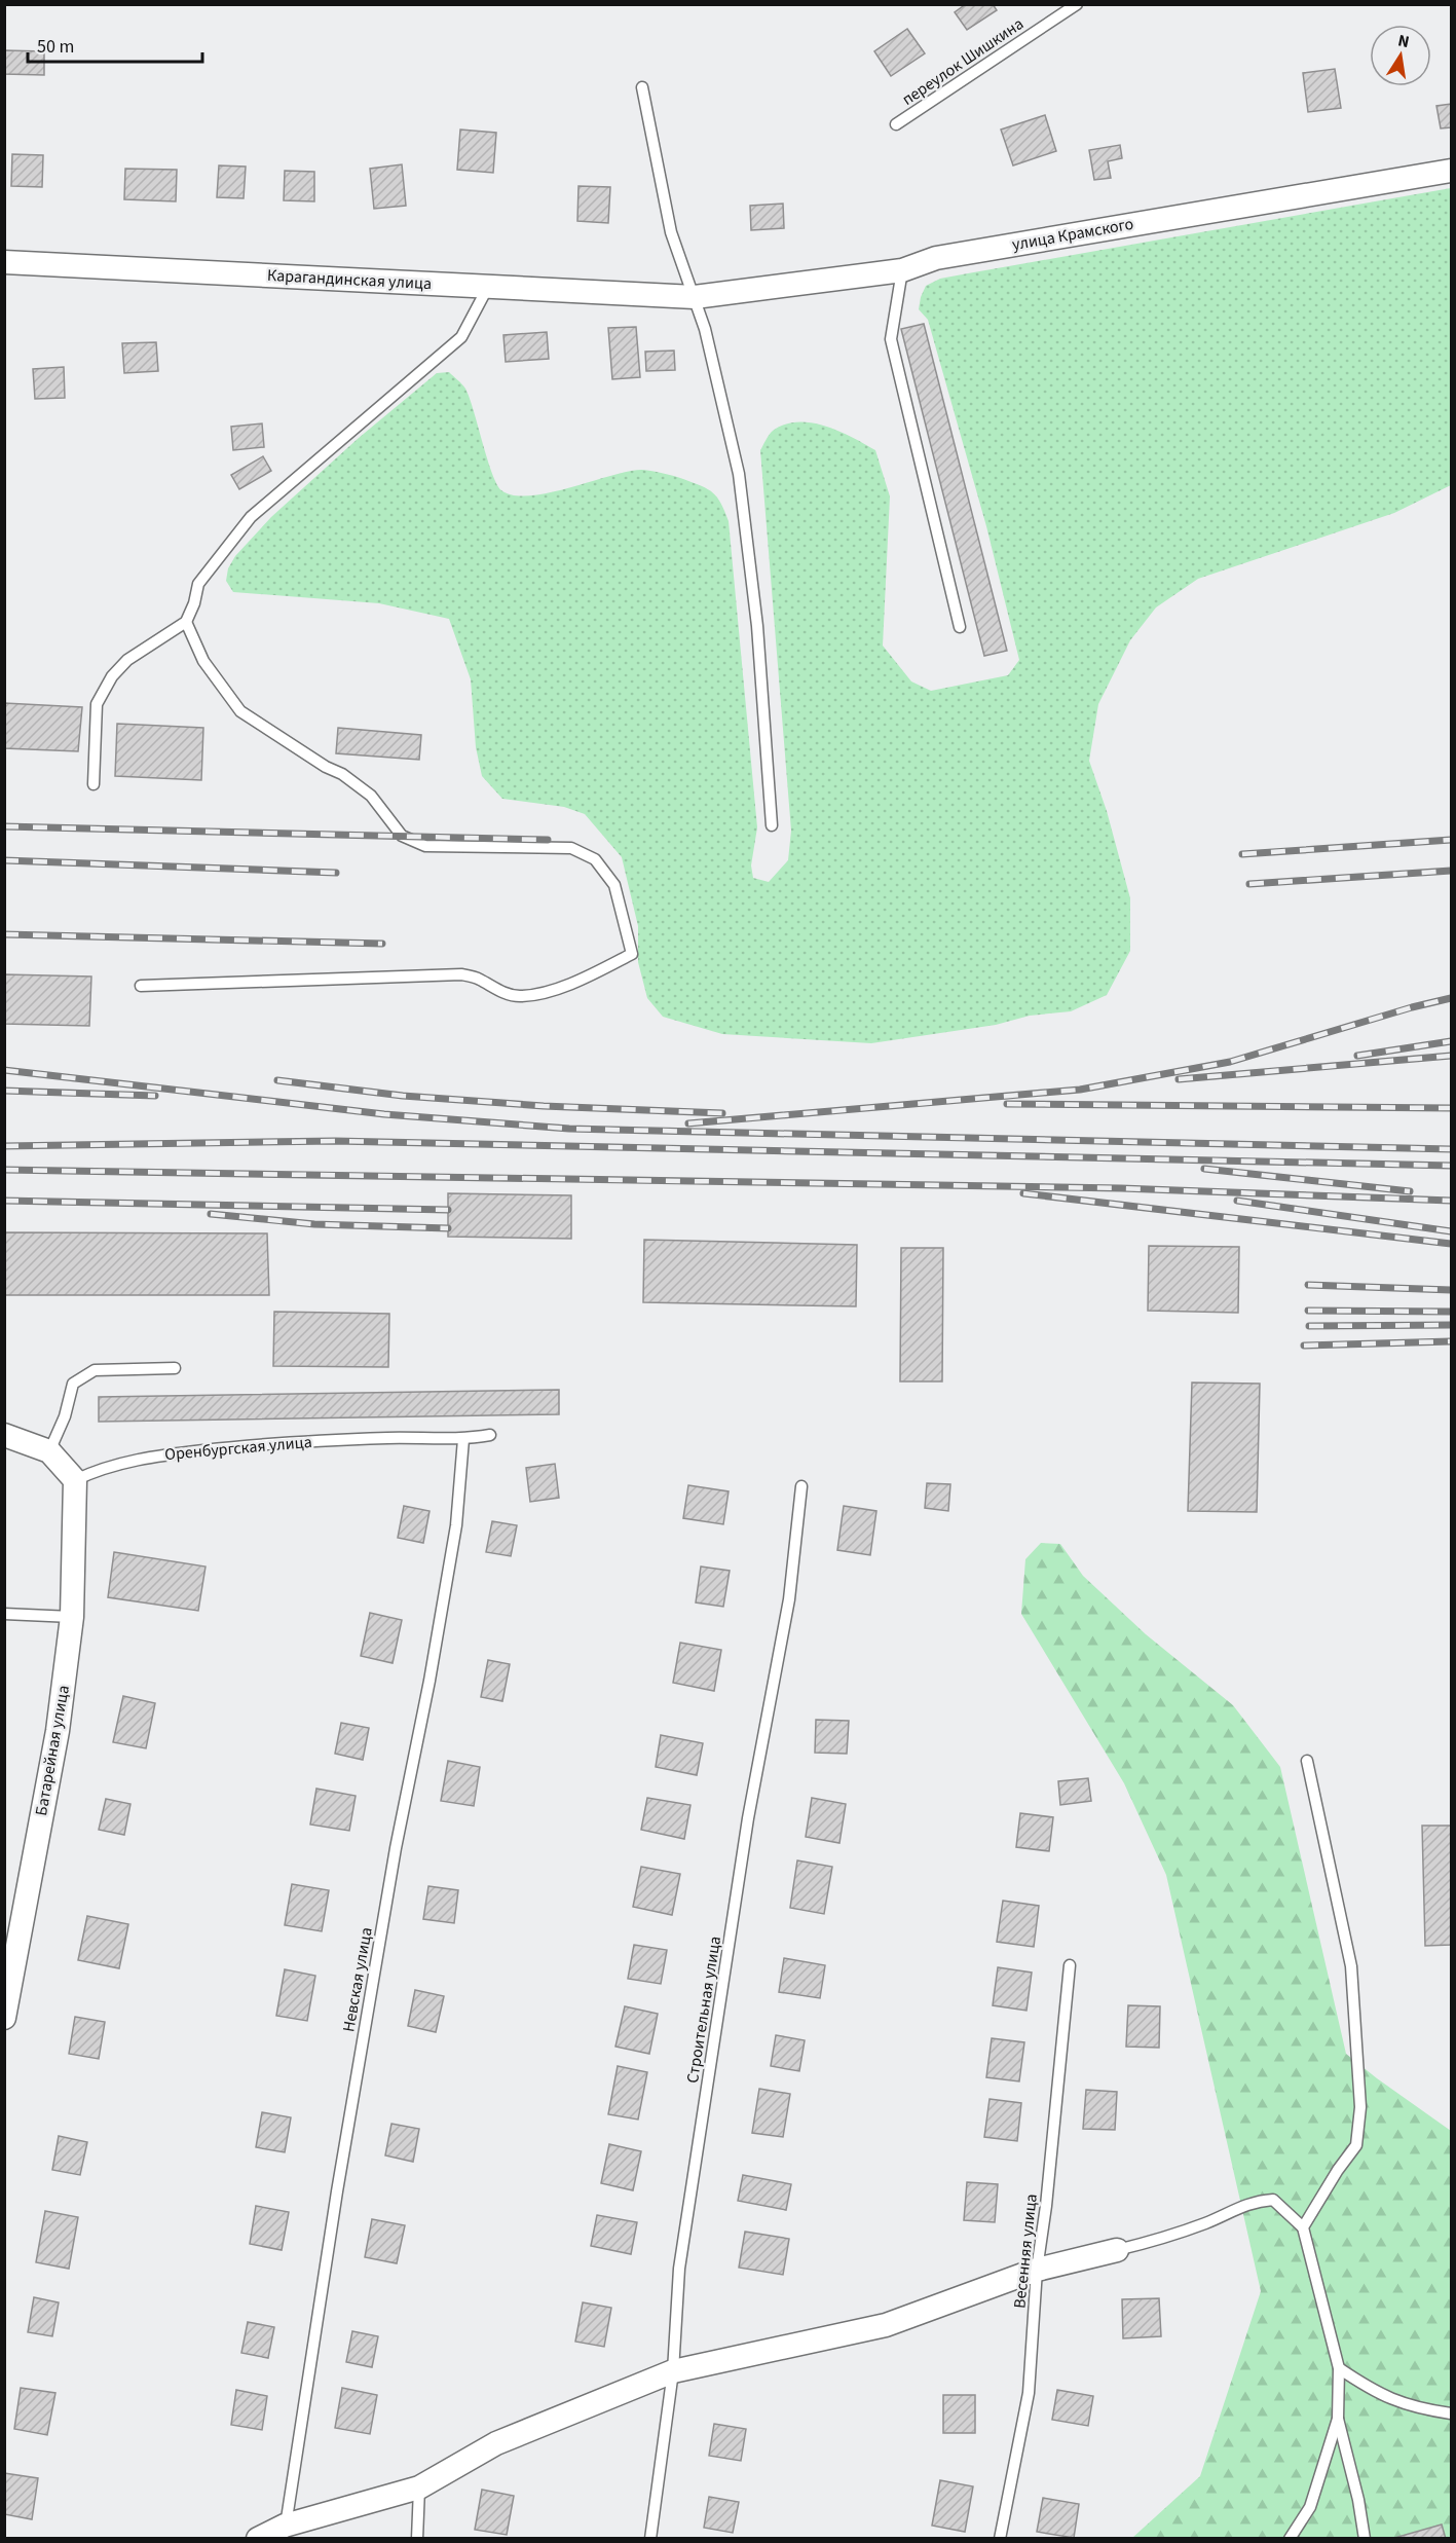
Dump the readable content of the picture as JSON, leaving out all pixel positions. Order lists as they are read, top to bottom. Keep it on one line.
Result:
{"streets":{"street":["улица Крамского","Карагандинская улица","Батарейная улица"],"lane":["переулок Шишкина","Оренбургская улица","Невская улица","Строительная улица","Весенняя улица"]},"crossings":[["улица Крамского","Карагандинская улица"],["Оренбургская улица","Батарейная улица"],["Оренбургская улица","Невская улица"]],"scale_bar":"50 m","north":"top"}
